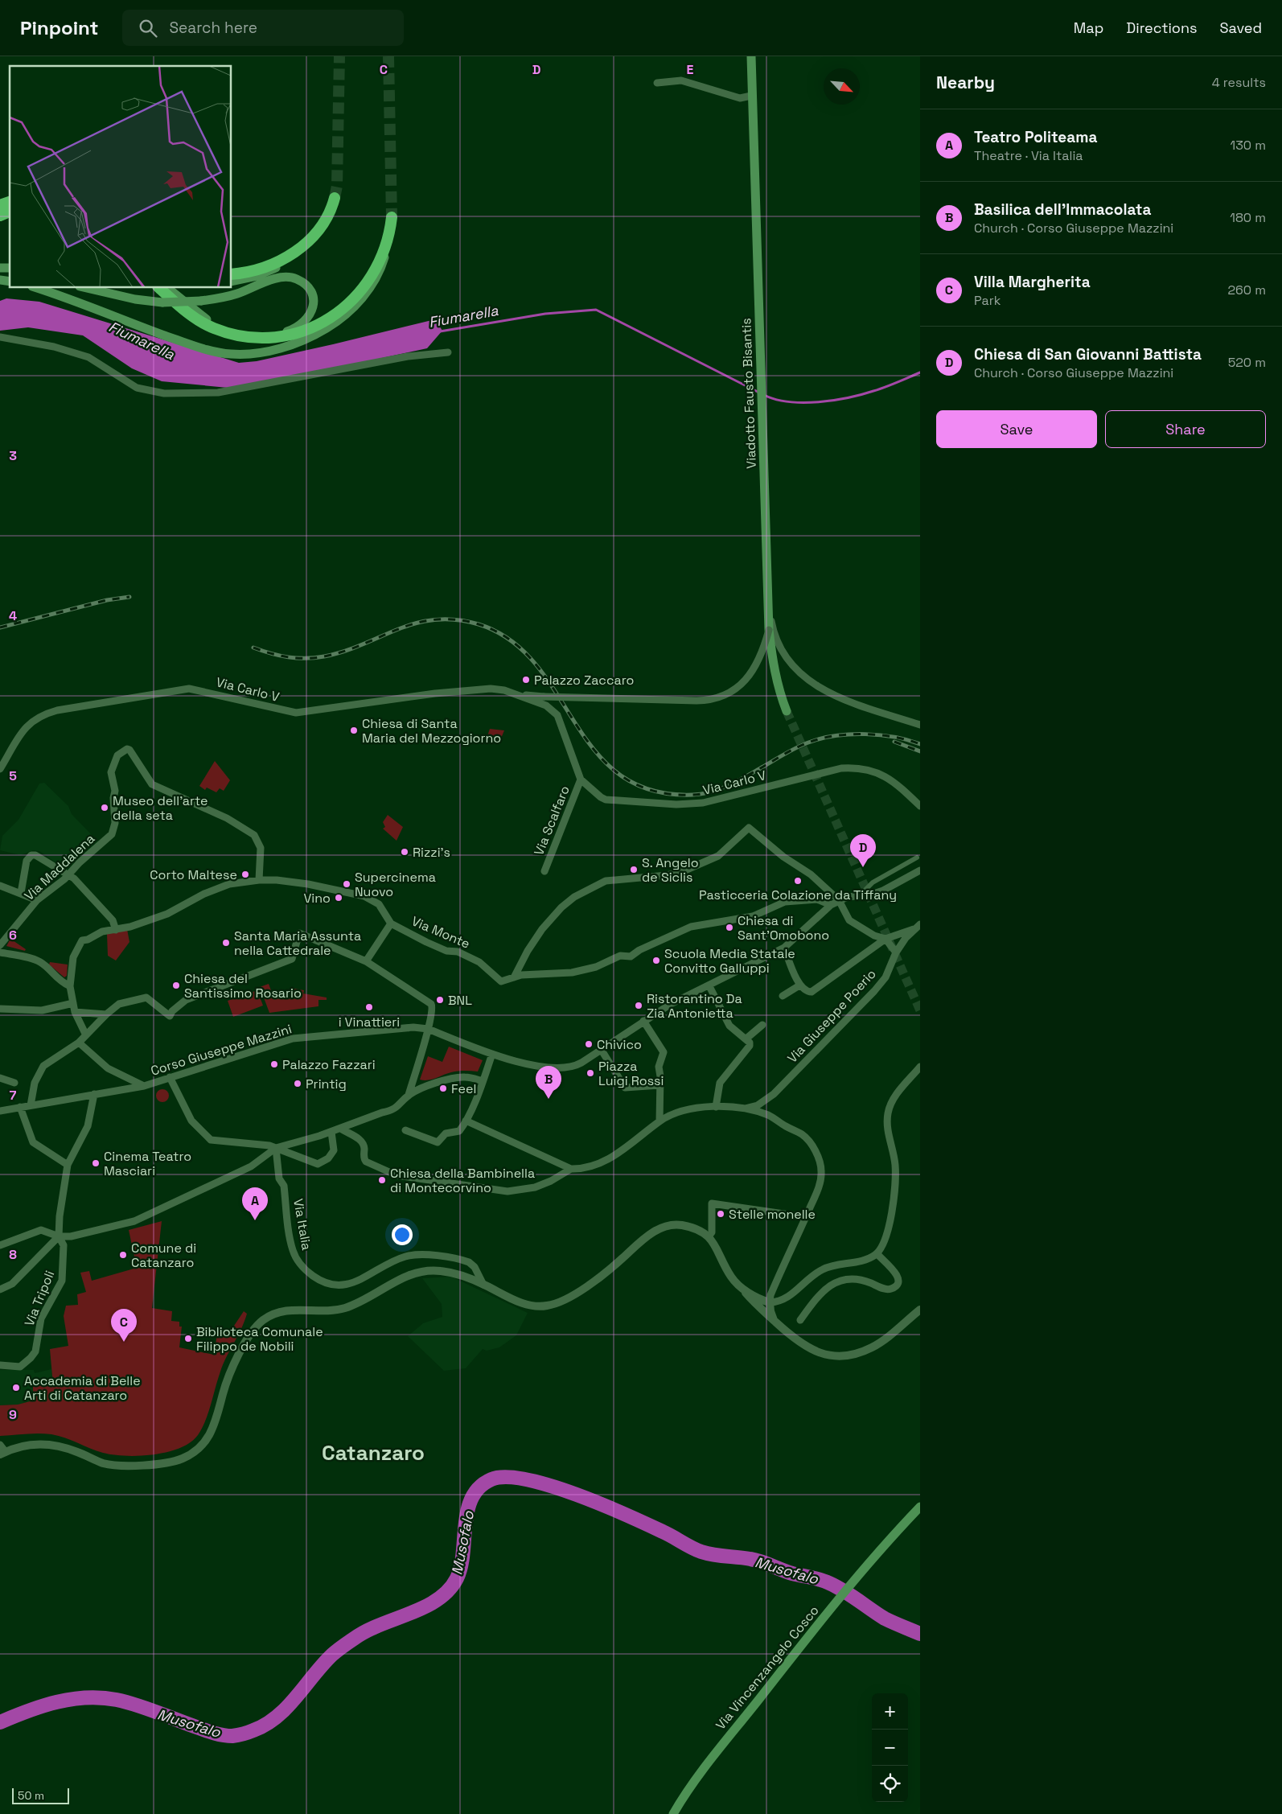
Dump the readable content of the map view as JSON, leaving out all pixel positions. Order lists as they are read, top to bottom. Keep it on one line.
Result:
{"streets":{"main road":["Viadotto Fausto Bisantis","Via Vincenzangelo Cosco"],"street":["Via Carlo V","Via Scalfaro","Via Maddalena","Via Monte","Via Giuseppe Poerio","Corso Giuseppe Mazzini","Via Italia","Via Tripoli"]},"crossings":[["Via Carlo V","Via Scalfaro"],["Via Maddalena","Via Monte"],["Corso Giuseppe Mazzini","Via Tripoli"]],"districts":["Catanzaro"],"water":["Fiumarella","Musofalo"],"places":["Palazzo Zaccaro","Chiesa di Santa Maria del Mezzogiorno","Museo dell'arte della seta","Rizzi's","S. Angelo de Siclis","Corto Maltese","Pasticceria Colazione da Tiffany","Supercinema Nuovo","Vino","Chiesa di Sant'Omobono","Santa Maria Assunta nella Cattedrale","Scuola Media Statale Convitto Galluppi","Chiesa del Santissimo Rosario","BNL","Ristorantino Da Zia Antonietta","i Vinattieri","Chivico","Palazzo Fazzari","Piazza Luigi Rossi","Printig","Feel","Cinema Teatro Masciari","Chiesa della Bambinella di Montecorvino","Stelle monelle","Comune di Catanzaro","Biblioteca Comunale Filippo de Nobili","Accademia di Belle Arti di Catanzaro"],"scale_bar":"50 m","north":"bottom right","page":{"header":"Pinpoint","search":"Search here","nav":["Map","Directions","Saved"],"heading":["Nearby","4 results"],"list":[{"mark":"A","name":"Teatro Politeama","note":"Theatre · Via Italia","value":"130 m"},{"mark":"B","name":"Basilica dell'Immacolata","note":"Church · Corso Giuseppe Mazzini","value":"180 m"},{"mark":"C","name":"Villa Margherita","note":"Park","value":"260 m"},{"mark":"D","name":"Chiesa di San Giovanni Battista","note":"Church · Corso Giuseppe Mazzini","value":"520 m"}],"buttons":["Save","Share"],"pins":["D","B","A","C"],"map_buttons":["+","−"],"scale":"50 m"},"grid":{"columns":["C","D","E"],"rows":["3","4","5","6","7","8","9"]}}
